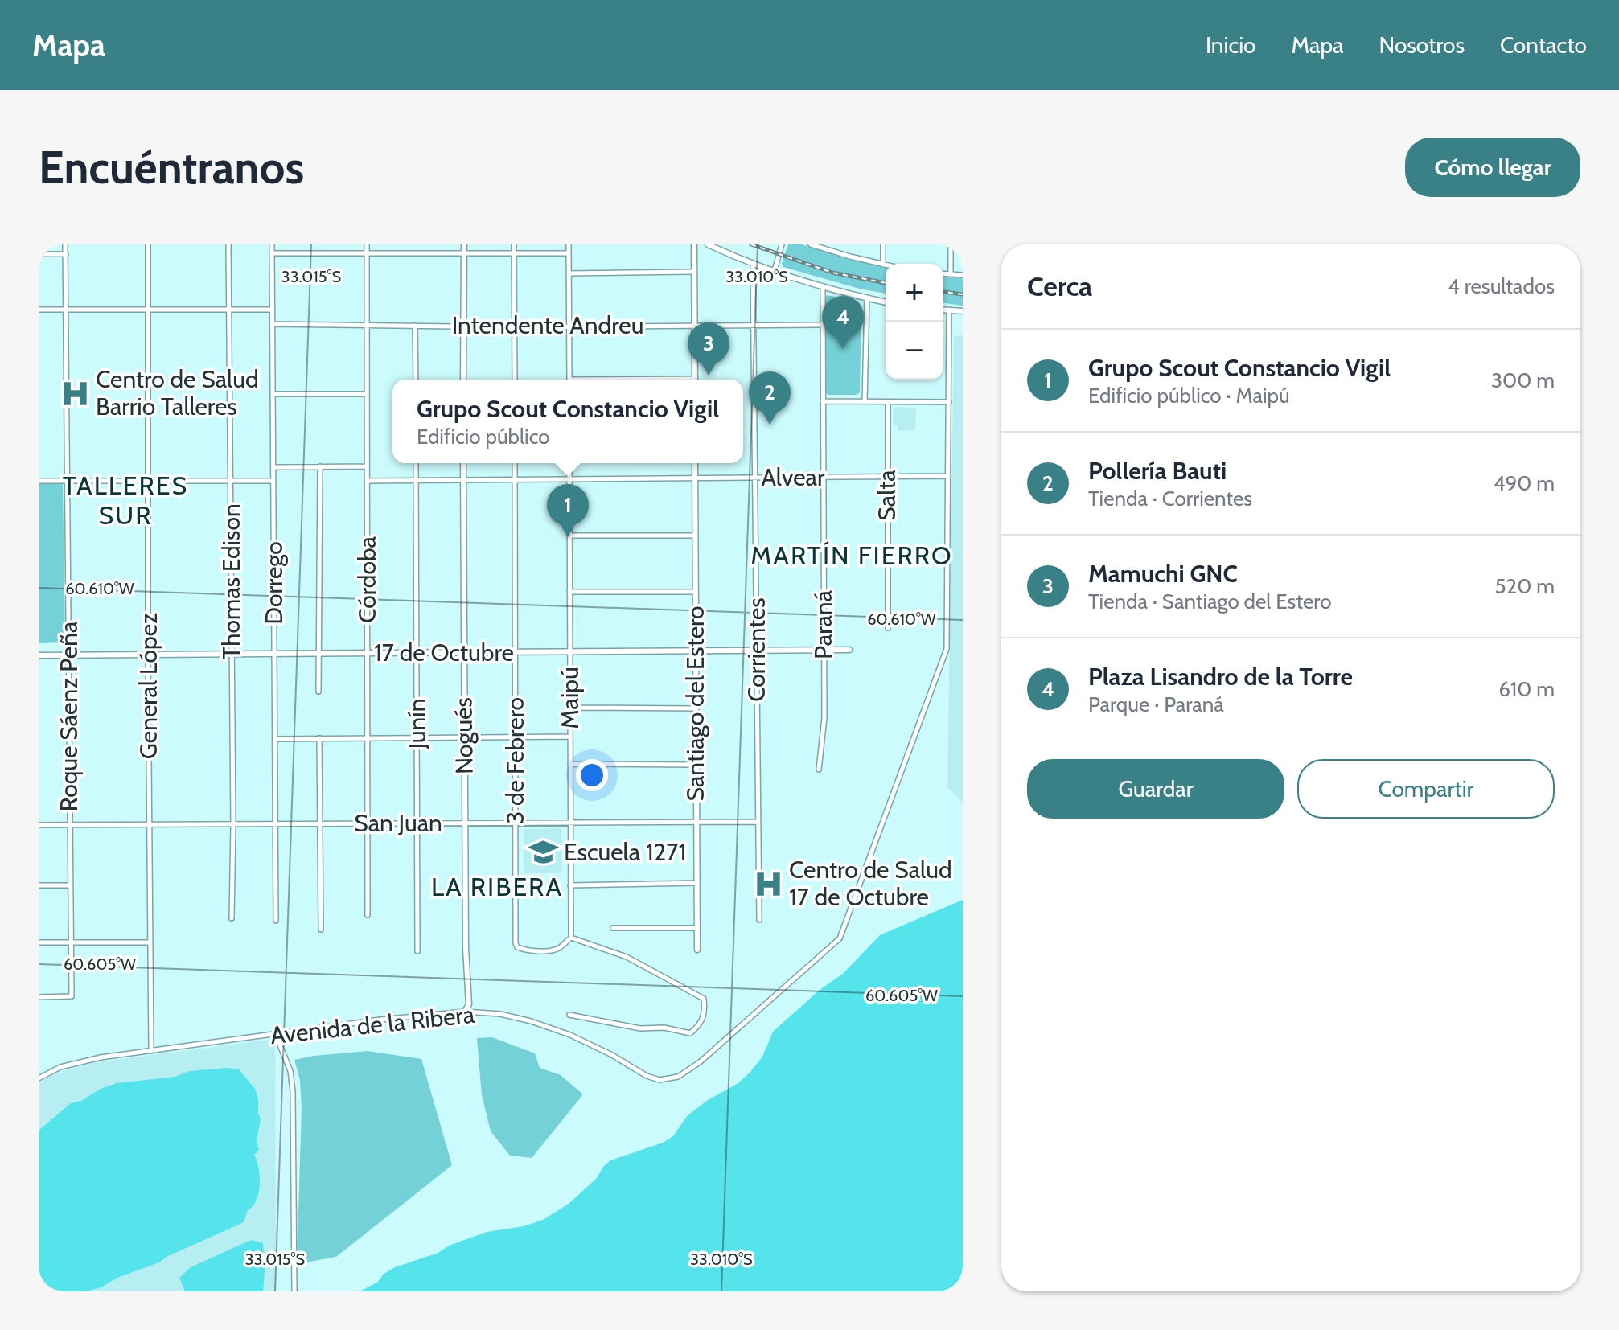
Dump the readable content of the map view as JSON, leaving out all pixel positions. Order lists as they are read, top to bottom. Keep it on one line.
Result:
{"streets":{"street":["Intendente Andreu","Alvear","Salta","Córdoba","Thomas Edison","Dorrego","Paraná","Corrientes","17 de Octubre","General López","Maipú","Santiago del Estero","Roque Sáenz Peña","Junín","Nogués","3 de Febrero","San Juan","Avenida de la Ribera"]},"crossings":[["Intendente Andreu","Córdoba"],["Intendente Andreu","Dorrego"],["Intendente Andreu","Paraná"],["Intendente Andreu","Corrientes"],["Alvear","Salta"],["Alvear","Córdoba"],["Alvear","Paraná"],["Alvear","Corrientes"],["Alvear","Maipú"],["Alvear","Santiago del Estero"],["Alvear","Junín"],["Alvear","Nogués"],["Alvear","3 de Febrero"],["Alvear","Avenida de la Ribera"],["Córdoba","17 de Octubre"],["Córdoba","San Juan"],["Thomas Edison","17 de Octubre"],["Thomas Edison","San Juan"],["Dorrego","17 de Octubre"],["Dorrego","San Juan"],["Paraná","17 de Octubre"],["Corrientes","17 de Octubre"],["Corrientes","San Juan"],["17 de Octubre","General López"],["17 de Octubre","Maipú"],["17 de Octubre","Santiago del Estero"],["17 de Octubre","Roque Sáenz Peña"],["17 de Octubre","Junín"],["17 de Octubre","Nogués"],["17 de Octubre","3 de Febrero"],["General López","San Juan"],["General López","Avenida de la Ribera"],["Maipú","3 de Febrero"],["Maipú","San Juan"],["Santiago del Estero","San Juan"],["Roque Sáenz Peña","San Juan"],["Junín","San Juan"],["Nogués","San Juan"],["Nogués","Avenida de la Ribera"],["3 de Febrero","San Juan"]],"districts":["TALLERES SUR","MARTÍN FIERRO","LA RIBERA"],"places":{"hospital":["Centro de Salud Barrio Talleres","Centro de Salud 17 de Octubre"],"school or university":["Escuela 1271"]},"page":{"header":"Mapa","nav":["Inicio","Mapa","Nosotros","Contacto"],"buttons":["Cómo llegar",["Guardar","Compartir"]],"title":"Encuéntranos","heading":["Cerca","4 resultados"],"map_buttons":["+","−"],"pins":["4","3","2","1"],"list":[{"mark":"1","name":"Grupo Scout Constancio Vigil","note":"Edificio público · Maipú","value":"300 m"},{"mark":"2","name":"Pollería Bauti","note":"Tienda · Corrientes","value":"490 m"},{"mark":"3","name":"Mamuchi GNC","note":"Tienda · Santiago del Estero","value":"520 m"},{"mark":"4","name":"Plaza Lisandro de la Torre","note":"Parque · Paraná","value":"610 m"}],"popup":["Grupo Scout Constancio Vigil","Edificio público"]},"coordinates":["33.015°S","33.010°S","60.610°W","60.605°W"]}
